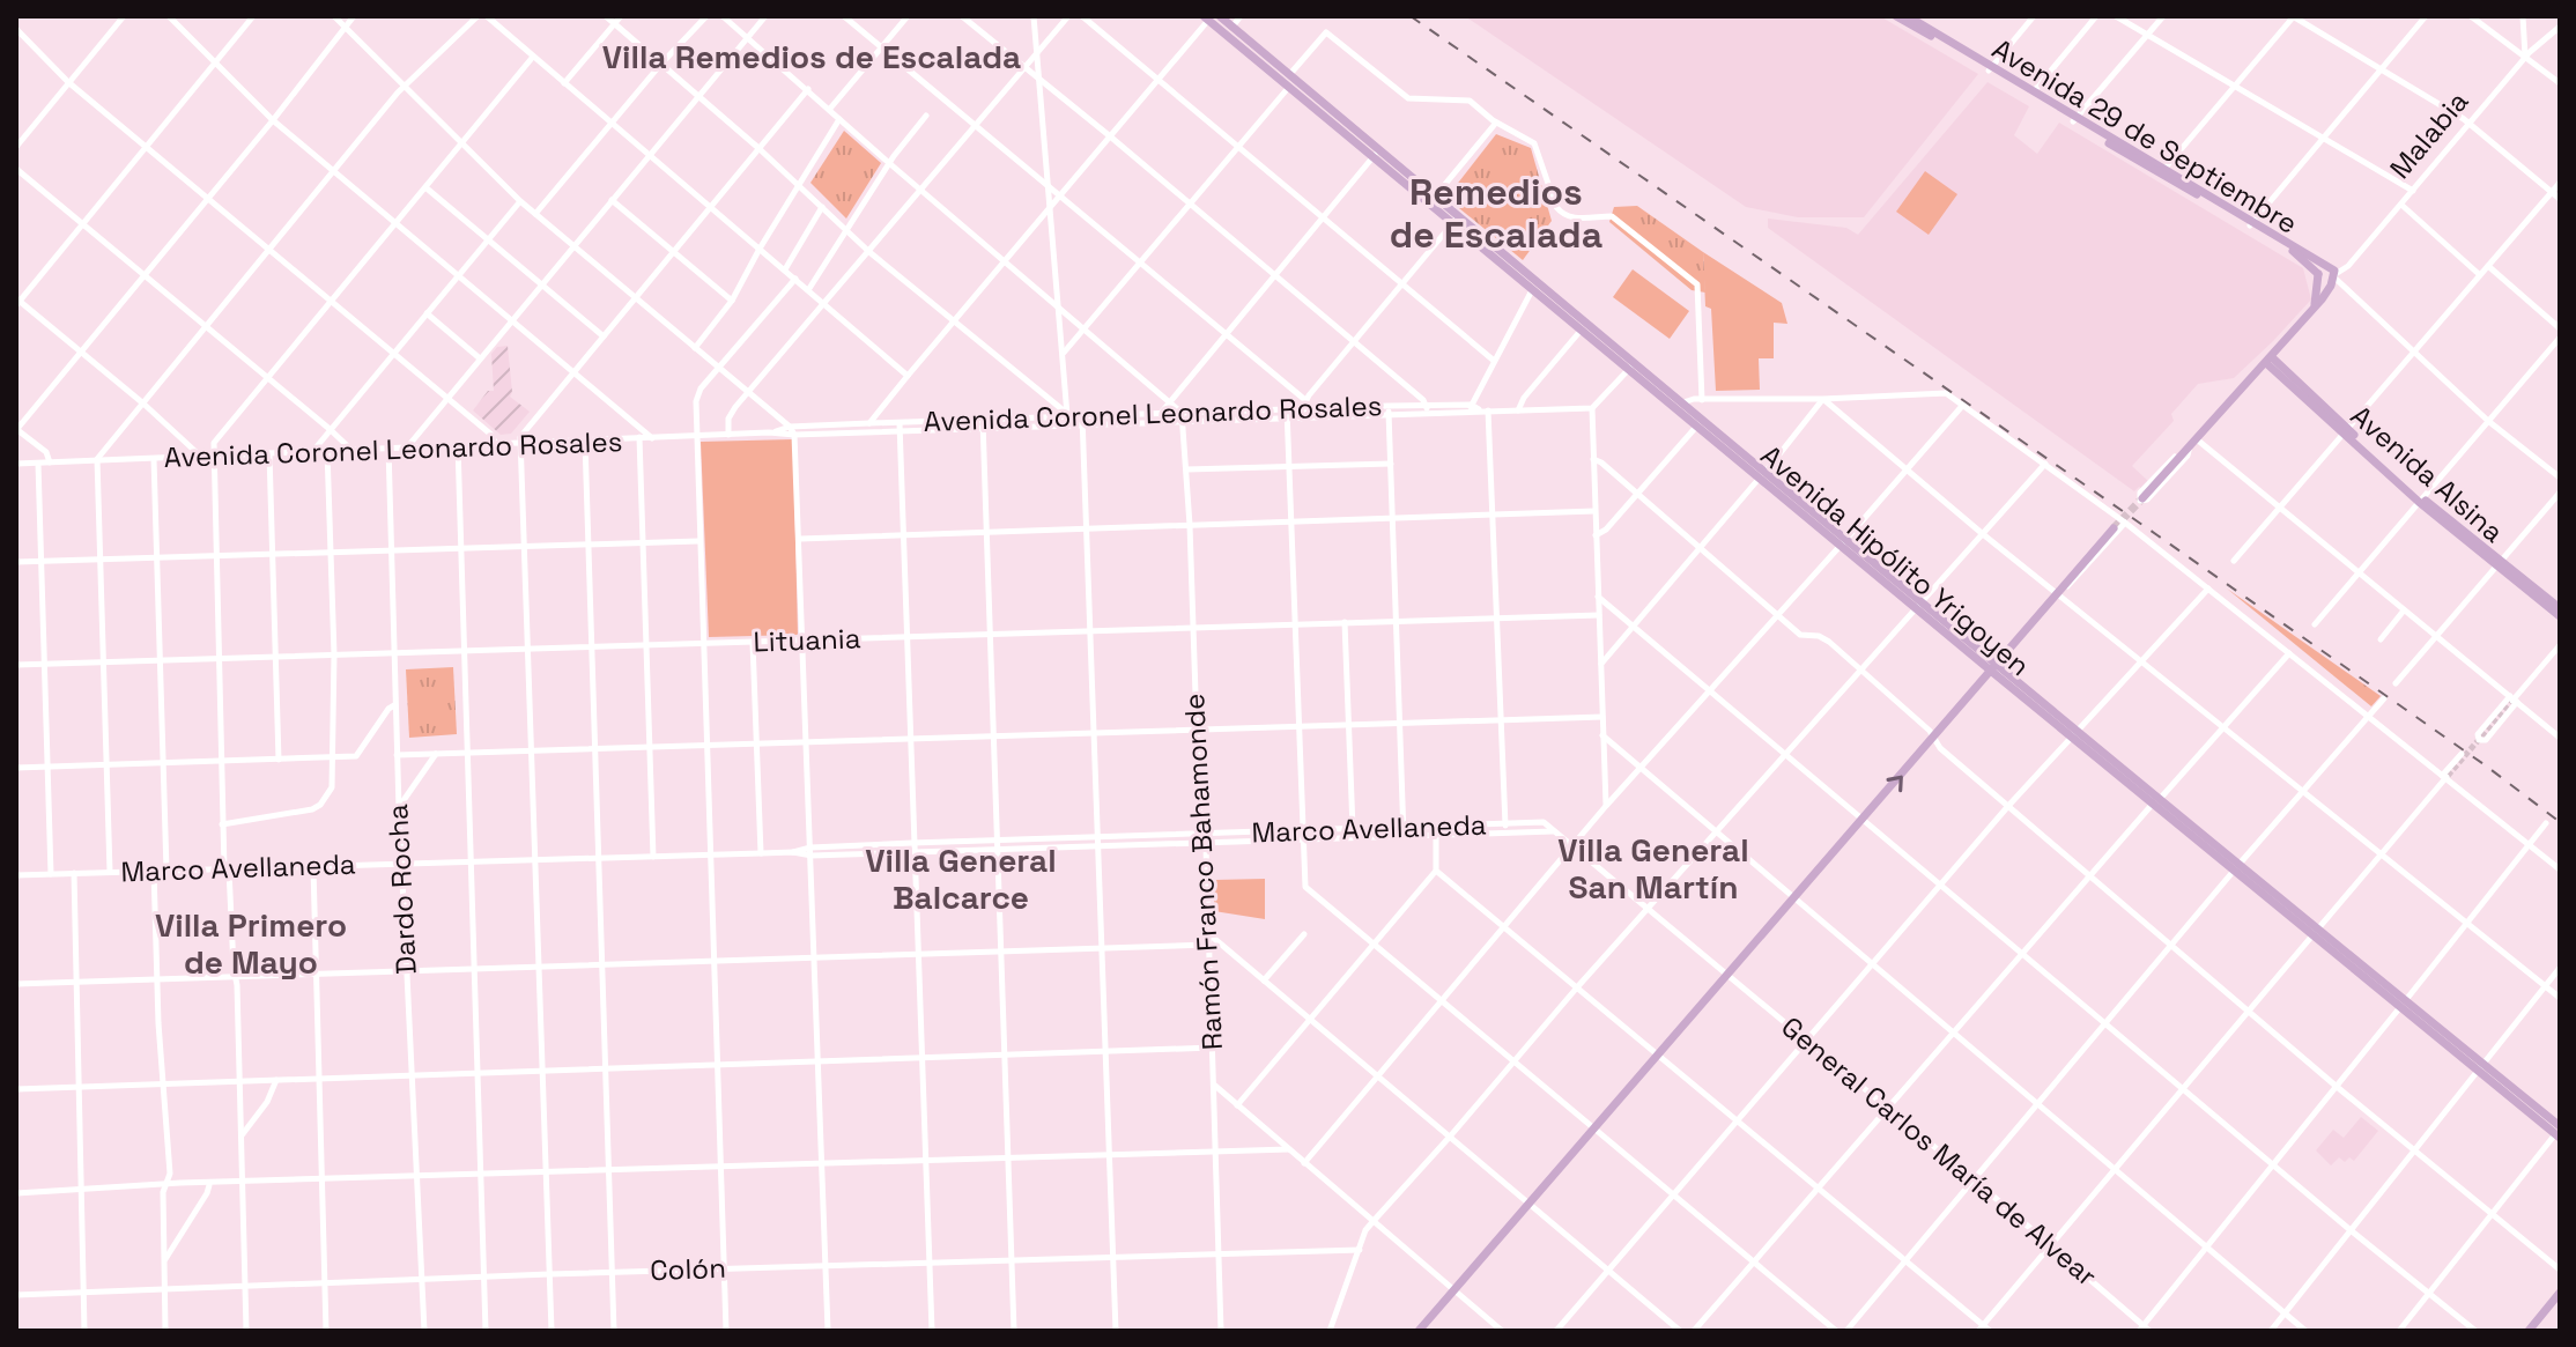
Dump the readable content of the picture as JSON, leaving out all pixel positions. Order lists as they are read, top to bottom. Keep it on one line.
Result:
{"streets":{"main road":["Malabia","Avenida 29 de Septiembre","Avenida Alsina","Avenida Hipólito Yrigoyen"],"street":["Avenida Coronel Leonardo Rosales","Lituania","Marco Avellaneda","Ramón Franco Bahamonde","Dardo Rocha","General Carlos María de Alvear","Colón"]},"crossings":[["Malabia","Avenida 29 de Septiembre"],["Malabia","Avenida Alsina"],["Avenida Coronel Leonardo Rosales","Ramón Franco Bahamonde"],["Avenida Coronel Leonardo Rosales","Dardo Rocha"],["Lituania","Ramón Franco Bahamonde"],["Lituania","Dardo Rocha"],["Marco Avellaneda","Ramón Franco Bahamonde"],["Marco Avellaneda","Dardo Rocha"],["Marco Avellaneda","General Carlos María de Alvear"],["Ramón Franco Bahamonde","Colón"],["Dardo Rocha","Colón"]],"districts":["Villa Remedios de Escalada","Remedios de Escalada","Villa General San Martín","Villa General Balcarce","Villa Primero de Mayo"]}
